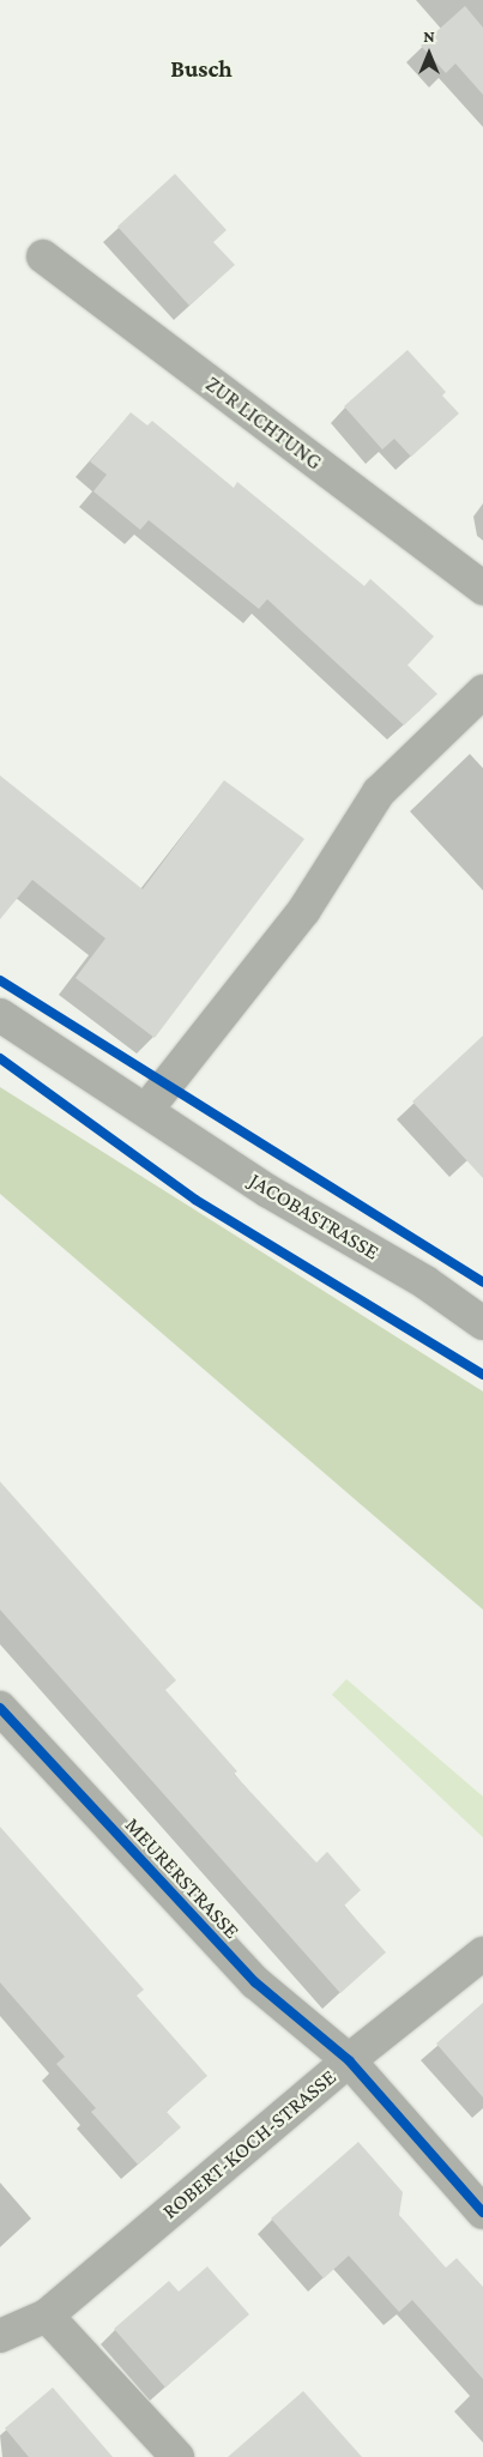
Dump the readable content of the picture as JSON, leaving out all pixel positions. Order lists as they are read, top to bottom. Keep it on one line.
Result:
{"streets":{"street":["ZUR LICHTUNG","JACOBASTRASSE","MEURERSTRASSE","ROBERT-KOCH-STRASSE"]},"crossings":[["MEURERSTRASSE","ROBERT-KOCH-STRASSE"]],"districts":["Busch"],"north":"top"}
